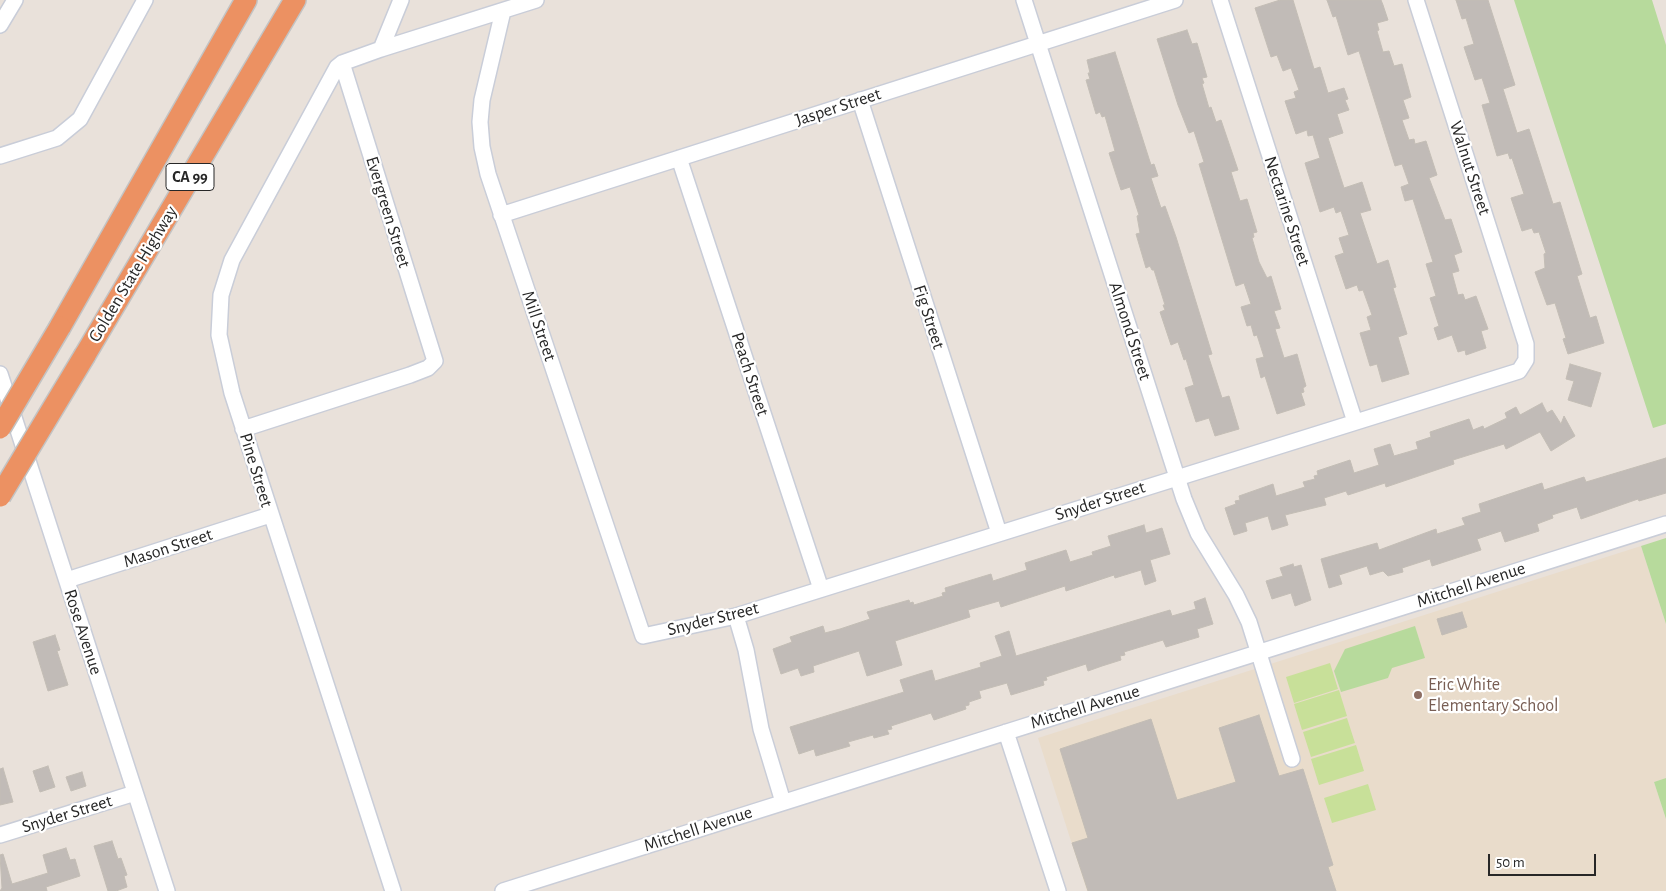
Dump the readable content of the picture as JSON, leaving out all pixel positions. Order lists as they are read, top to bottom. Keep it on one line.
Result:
{"streets":{"highway":["CA 99","Golden State Highway"],"street":["Jasper Street","Walnut Street","Nectarine Street","Evergreen Street","Fig Street","Mill Street","Almond Street","Peach Street","Pine Street","Snyder Street","Mason Street","Mitchell Avenue","Rose Avenue"]},"crossings":[["Jasper Street","Fig Street"],["Jasper Street","Mill Street"],["Jasper Street","Almond Street"],["Jasper Street","Peach Street"],["Walnut Street","Snyder Street"],["Nectarine Street","Snyder Street"],["Evergreen Street","Pine Street"],["Fig Street","Snyder Street"],["Mill Street","Snyder Street"],["Almond Street","Snyder Street"],["Almond Street","Mitchell Avenue"],["Peach Street","Snyder Street"],["Pine Street","Mason Street"],["Snyder Street","Rose Avenue"],["Mason Street","Rose Avenue"]],"places":["Eric White Elementary School"],"scale_bar":"50 m"}
